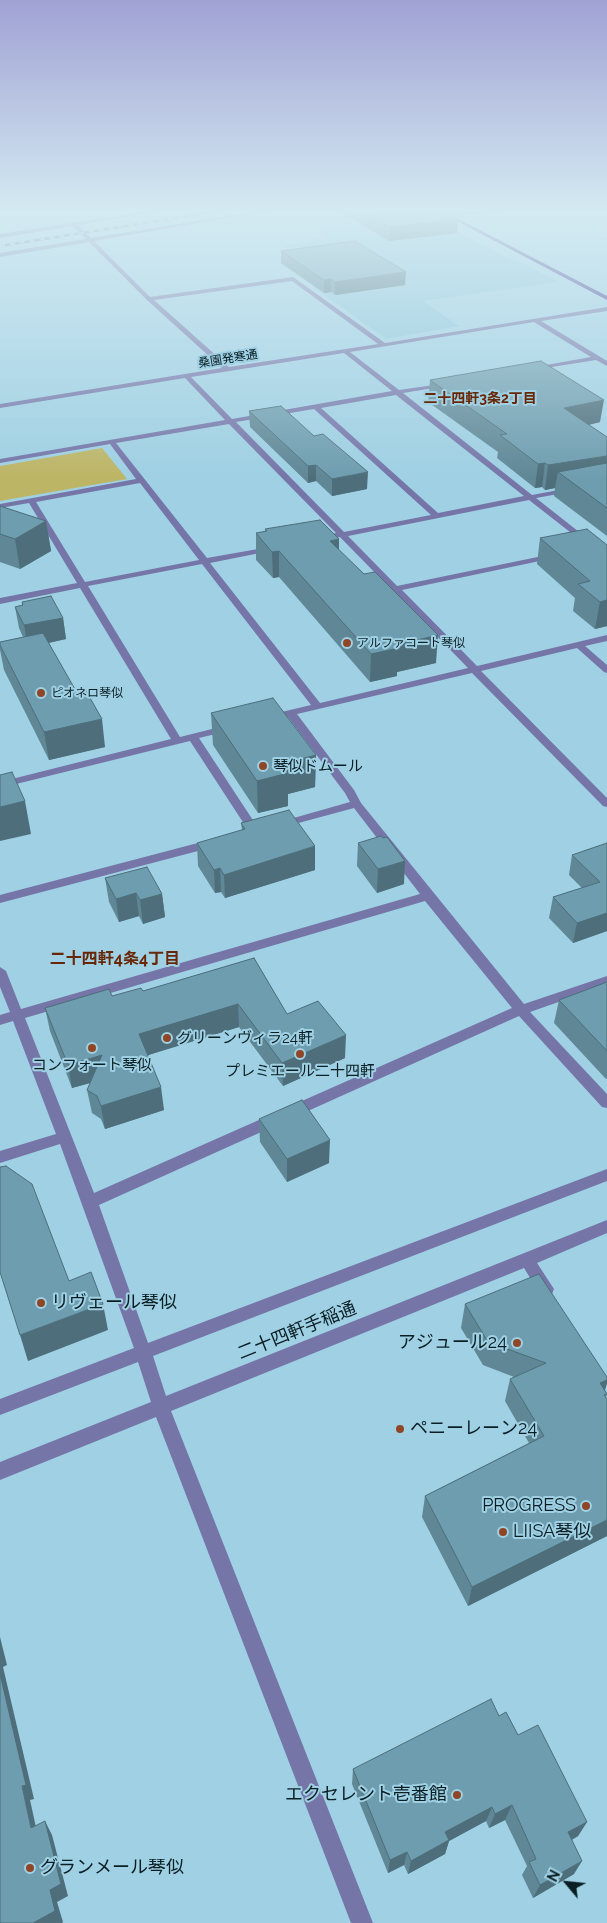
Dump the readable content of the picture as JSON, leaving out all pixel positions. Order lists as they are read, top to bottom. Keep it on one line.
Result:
{"streets":{"street":["桑園発寒通","二十四軒手稲通"]},"districts":["二十四軒3条2丁目","二十四軒4条4丁目"],"places":["アルファコート琴似","ピオネロ琴似","琴似ドムール","グリーンヴィラ24軒","コンフォート琴似","プレミエール二十四軒","リヴェール琴似","アジュール24","ペニーレーン24","PROGRESS","LIISA琴似","エクセレント壱番館","グランメール琴似"],"north":"top left"}
